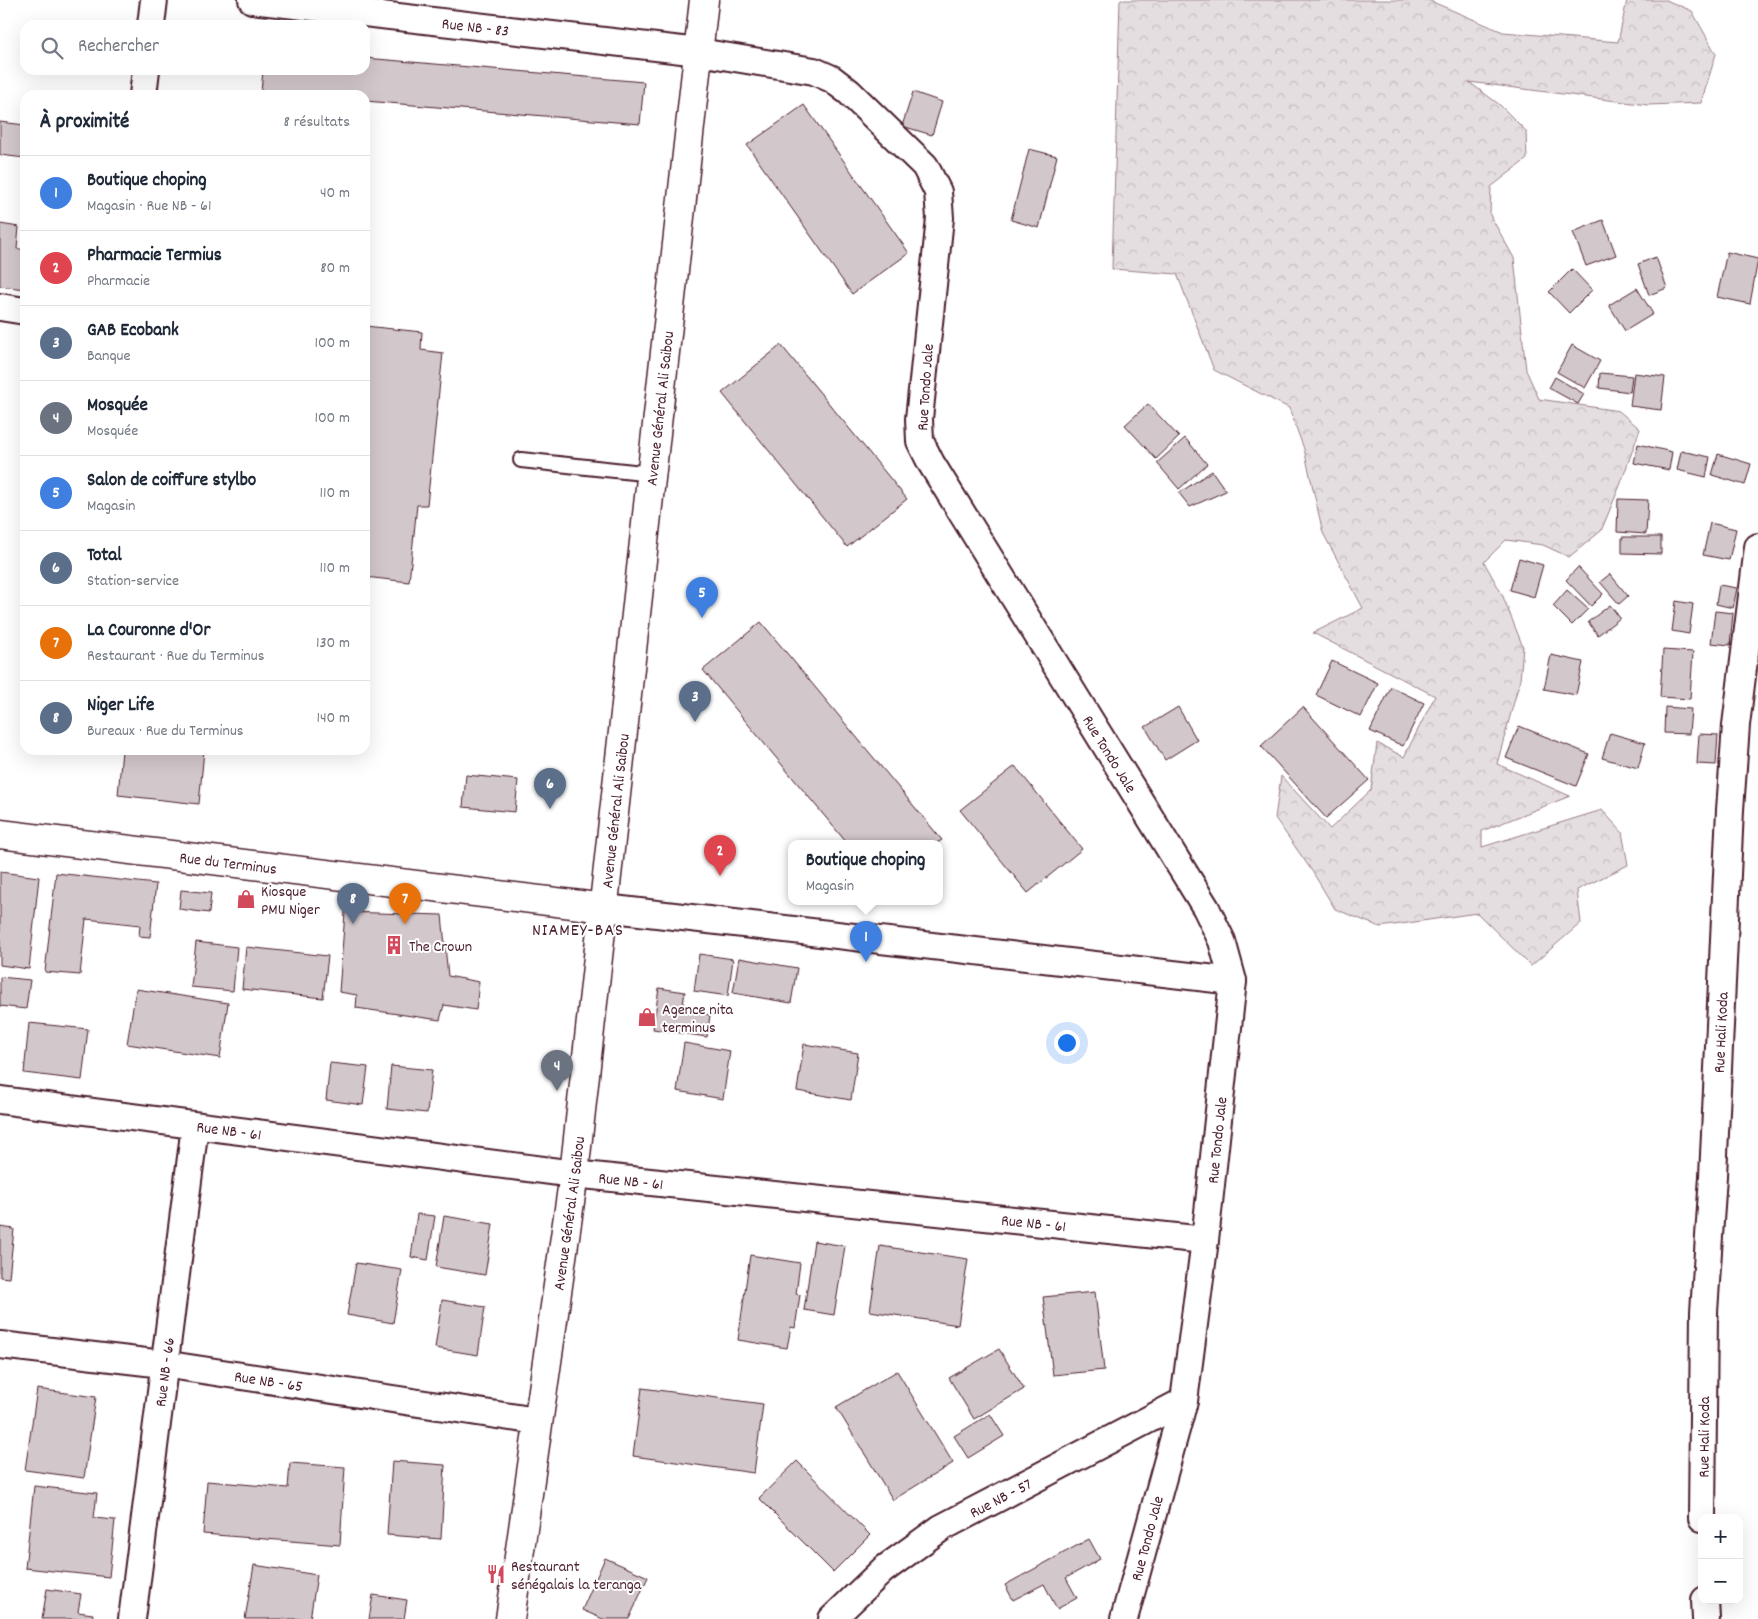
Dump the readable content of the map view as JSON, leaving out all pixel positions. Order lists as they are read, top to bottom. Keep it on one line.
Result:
{"streets":{"street":["Rue NB - 83","Rue Tondo Jale","Avenue Général Ali Saibou","Rue du Terminus","Rue Hali Koda","Rue NB - 61","Rue NB - 66","Rue NB - 65","Rue NB - 57"]},"crossings":[["Rue NB - 83","Rue Tondo Jale"],["Rue NB - 83","Avenue Général Ali Saibou"],["Rue Tondo Jale","Avenue Général Ali Saibou"],["Rue Tondo Jale","Rue NB - 61"],["Rue Tondo Jale","Rue NB - 57"],["Avenue Général Ali Saibou","Rue du Terminus"],["Avenue Général Ali Saibou","Rue NB - 61"],["Avenue Général Ali Saibou","Rue NB - 65"],["Rue NB - 61","Rue NB - 66"],["Rue NB - 66","Rue NB - 65"]],"districts":["NIAMEY-BAS"],"places":{"shop":["Kiosque PMU Niger","Agence nita terminus"],"building":["The Crown"],"restaurant":["Restaurant sénégalais la teranga"]},"page":{"search":"Rechercher","heading":["À proximité","8 résultats"],"list":[{"mark":"1","name":"Boutique choping","note":"Magasin · Rue NB - 61","value":"40 m"},{"mark":"2","name":"Pharmacie Termius","note":"Pharmacie","value":"80 m"},{"mark":"3","name":"GAB Ecobank","note":"Banque","value":"100 m"},{"mark":"4","name":"Mosquée","note":"Mosquée","value":"100 m"},{"mark":"5","name":"Salon de coiffure stylbo","note":"Magasin","value":"110 m"},{"mark":"6","name":"Total","note":"Station-service","value":"110 m"},{"mark":"7","name":"La Couronne d'Or","note":"Restaurant · Rue du Terminus","value":"130 m"},{"mark":"8","name":"Niger Life","note":"Bureaux · Rue du Terminus","value":"140 m"}],"pins":["5","3","6","2","7","8","1","4"],"popup":["Boutique choping","Magasin"],"map_buttons":["+","−"]}}
